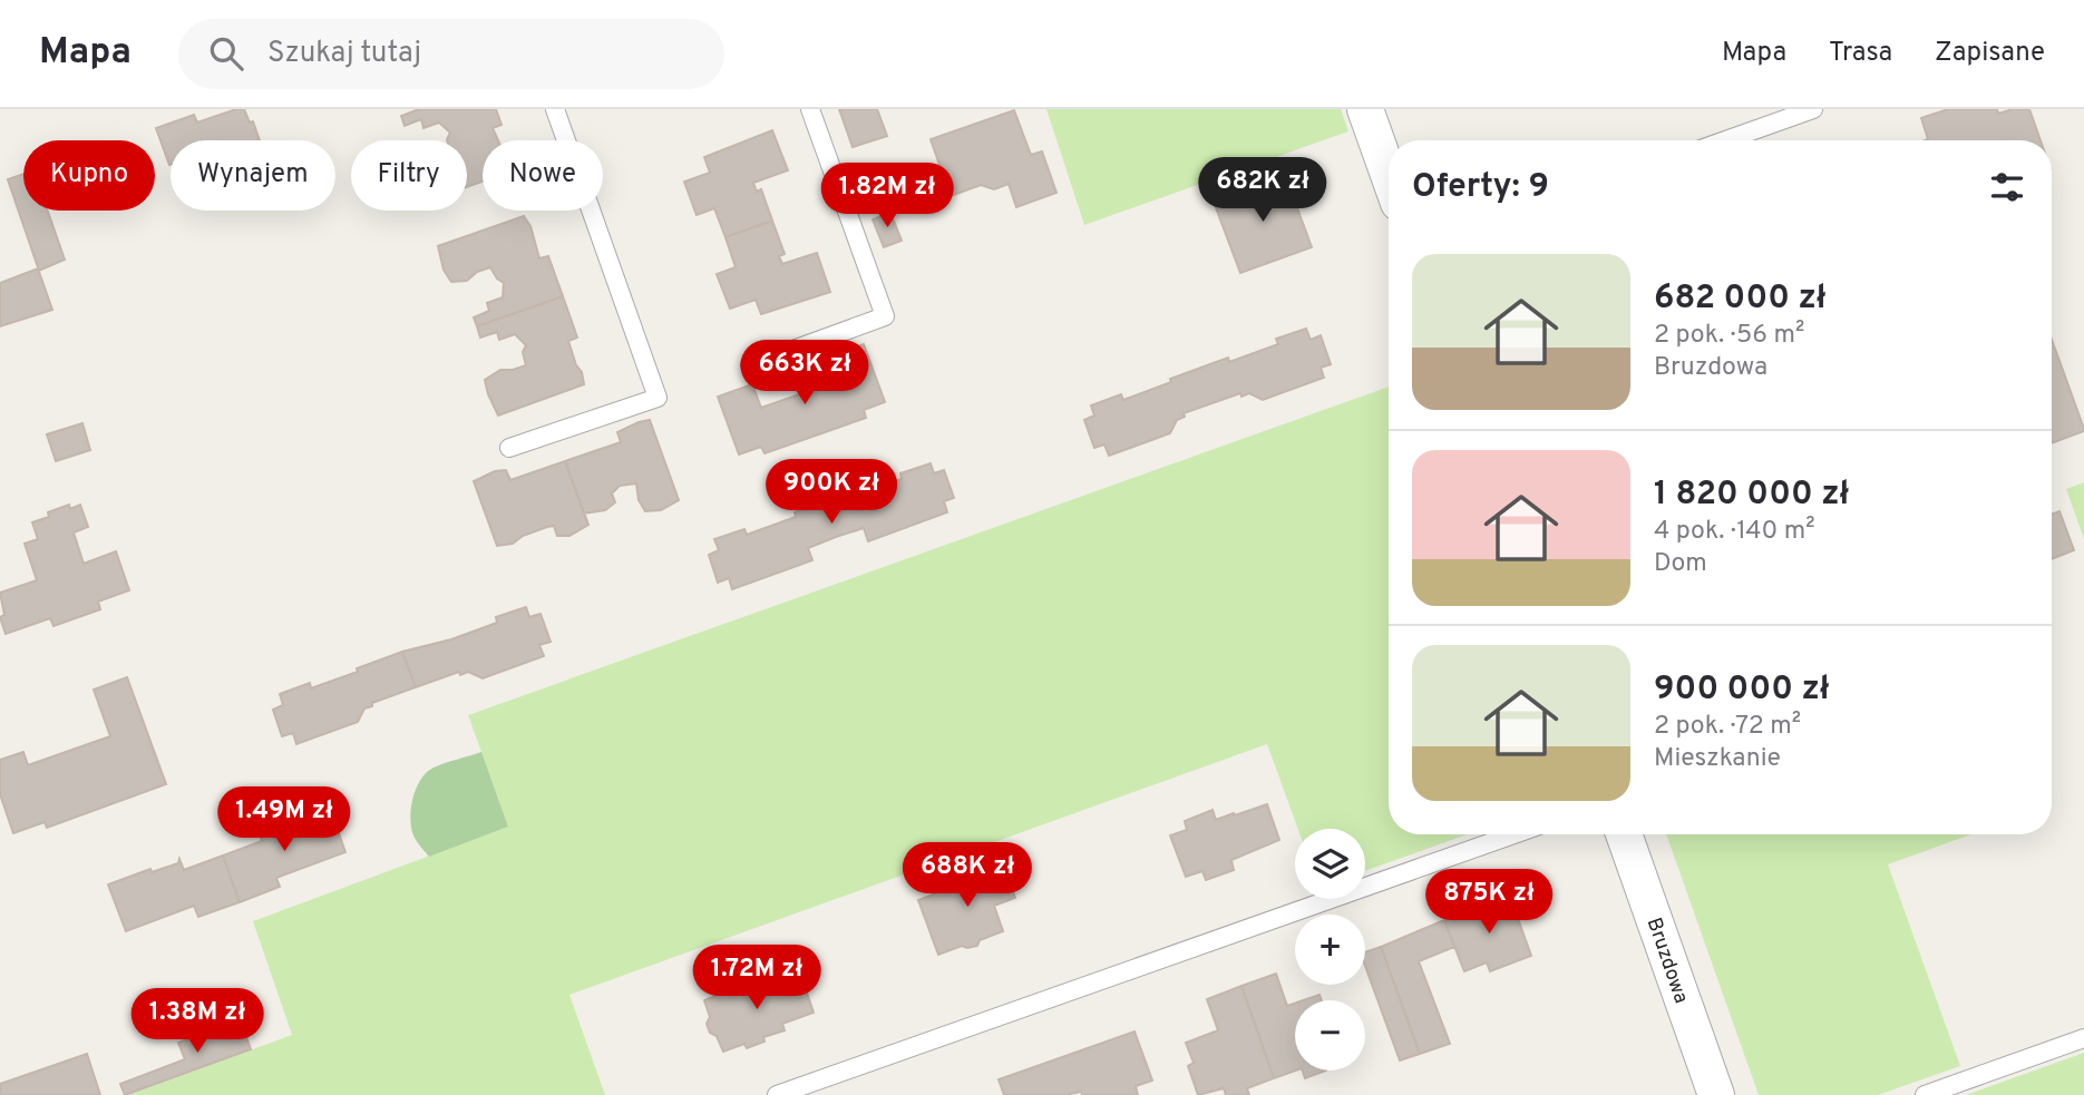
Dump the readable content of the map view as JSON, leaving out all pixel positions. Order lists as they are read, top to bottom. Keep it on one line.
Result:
{"streets":{"street":["Bruzdowa"]},"page":{"header":"Mapa","search":"Szukaj tutaj","nav":["Mapa","Trasa","Zapisane"],"chip":["Kupno","Wynajem","Filtry","Nowe"],"heading":"Oferty: 9","price":["682K zł","1.82M zł","663K zł","900K zł","1.49M zł","688K zł","875K zł","1.72M zł","1.38M zł"],"list":[{"name":"682 000 zł","note":"2 pok. · 56 m² · Bruzdowa"},{"name":"1 820 000 zł","note":"4 pok. · 140 m² · Dom"},{"name":"900 000 zł","note":"2 pok. · 72 m² · Mieszkanie"}],"map_buttons":["+","−"]}}
